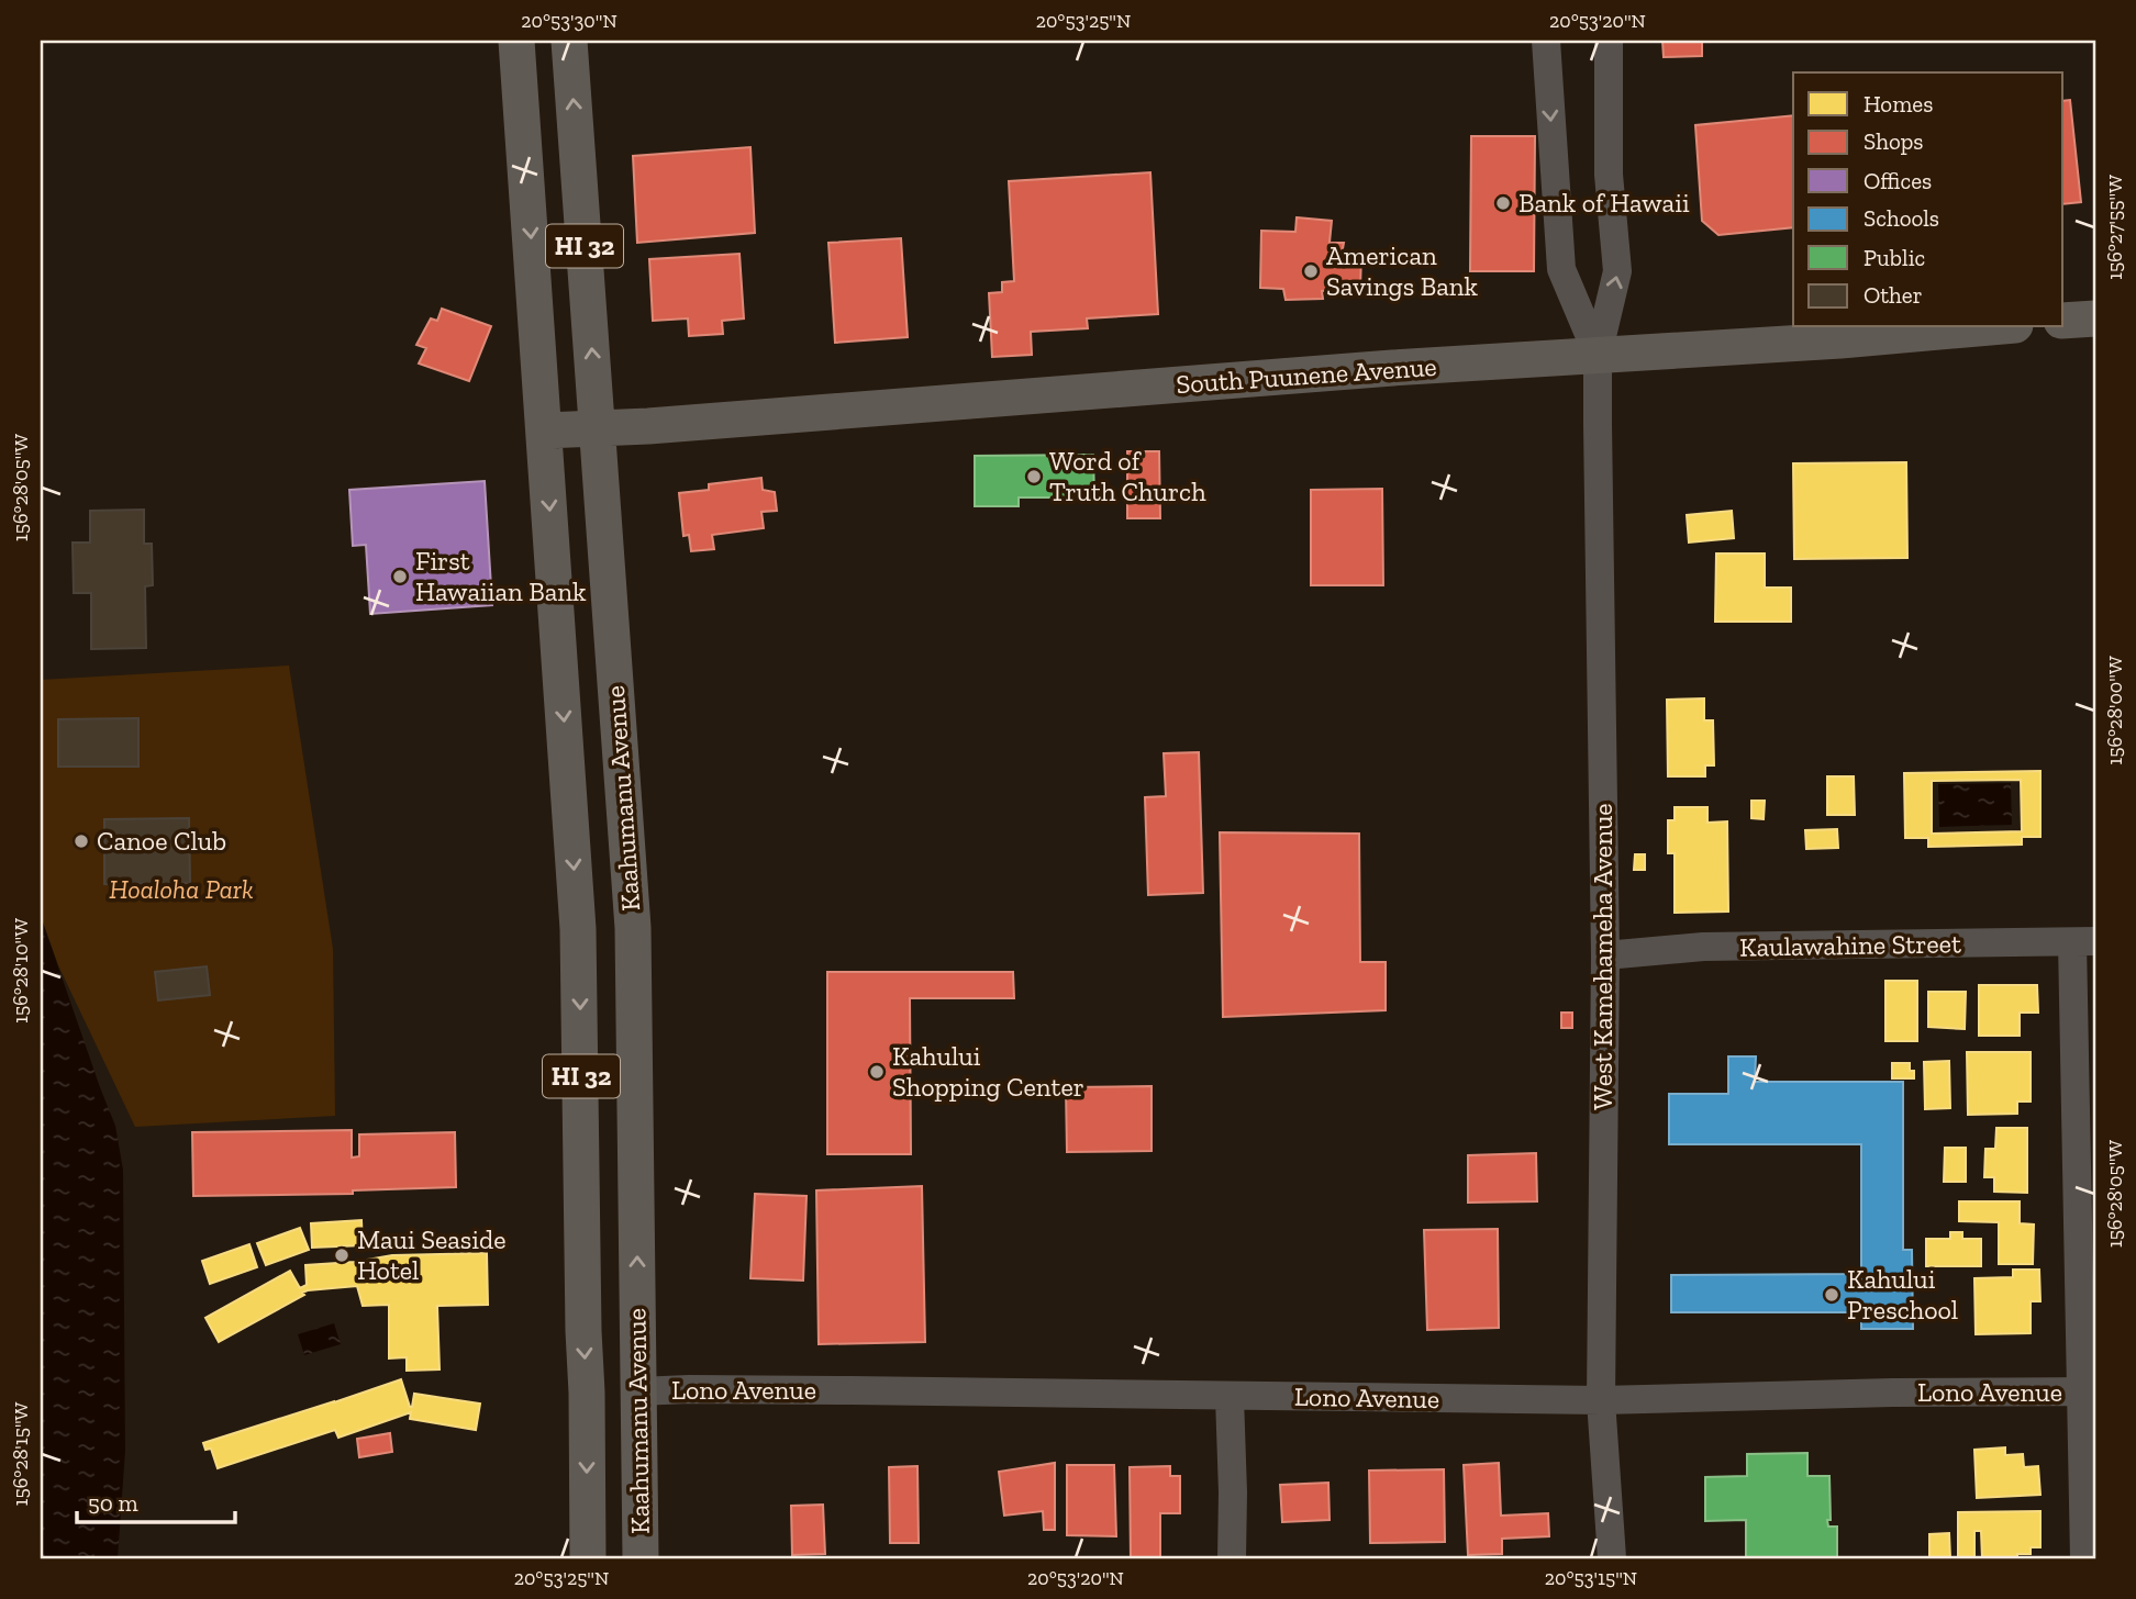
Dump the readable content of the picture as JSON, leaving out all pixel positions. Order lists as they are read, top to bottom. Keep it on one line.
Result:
{"streets":{"main road":["HI 32","South Puunene Avenue","Kaahumanu Avenue"],"street":["Kaulawahine Street","West Kamehameha Avenue","Lono Avenue"]},"crossings":[["South Puunene Avenue","Kaahumanu Avenue"],["South Puunene Avenue","West Kamehameha Avenue"],["Kaahumanu Avenue","Lono Avenue"],["Kaulawahine Street","West Kamehameha Avenue"],["West Kamehameha Avenue","Lono Avenue"]],"parks":["Hoaloha Park"],"places":["Bank of Hawaii","American Savings Bank","Word of Truth Church","First Hawaiian Bank","Canoe Club","Kahului Shopping Center","Maui Seaside Hotel","Kahului Preschool"],"legend":["Homes","Shops","Offices","Schools","Public","Other"],"scale_bar":"50 m","coordinates":["20°53'30\"N","20°53'25\"N","20°53'20\"N","156°27'55\"W","156°28'05\"W","156°28'00\"W","156°28'10\"W","156°28'15\"W","20°53'15\"N"]}
